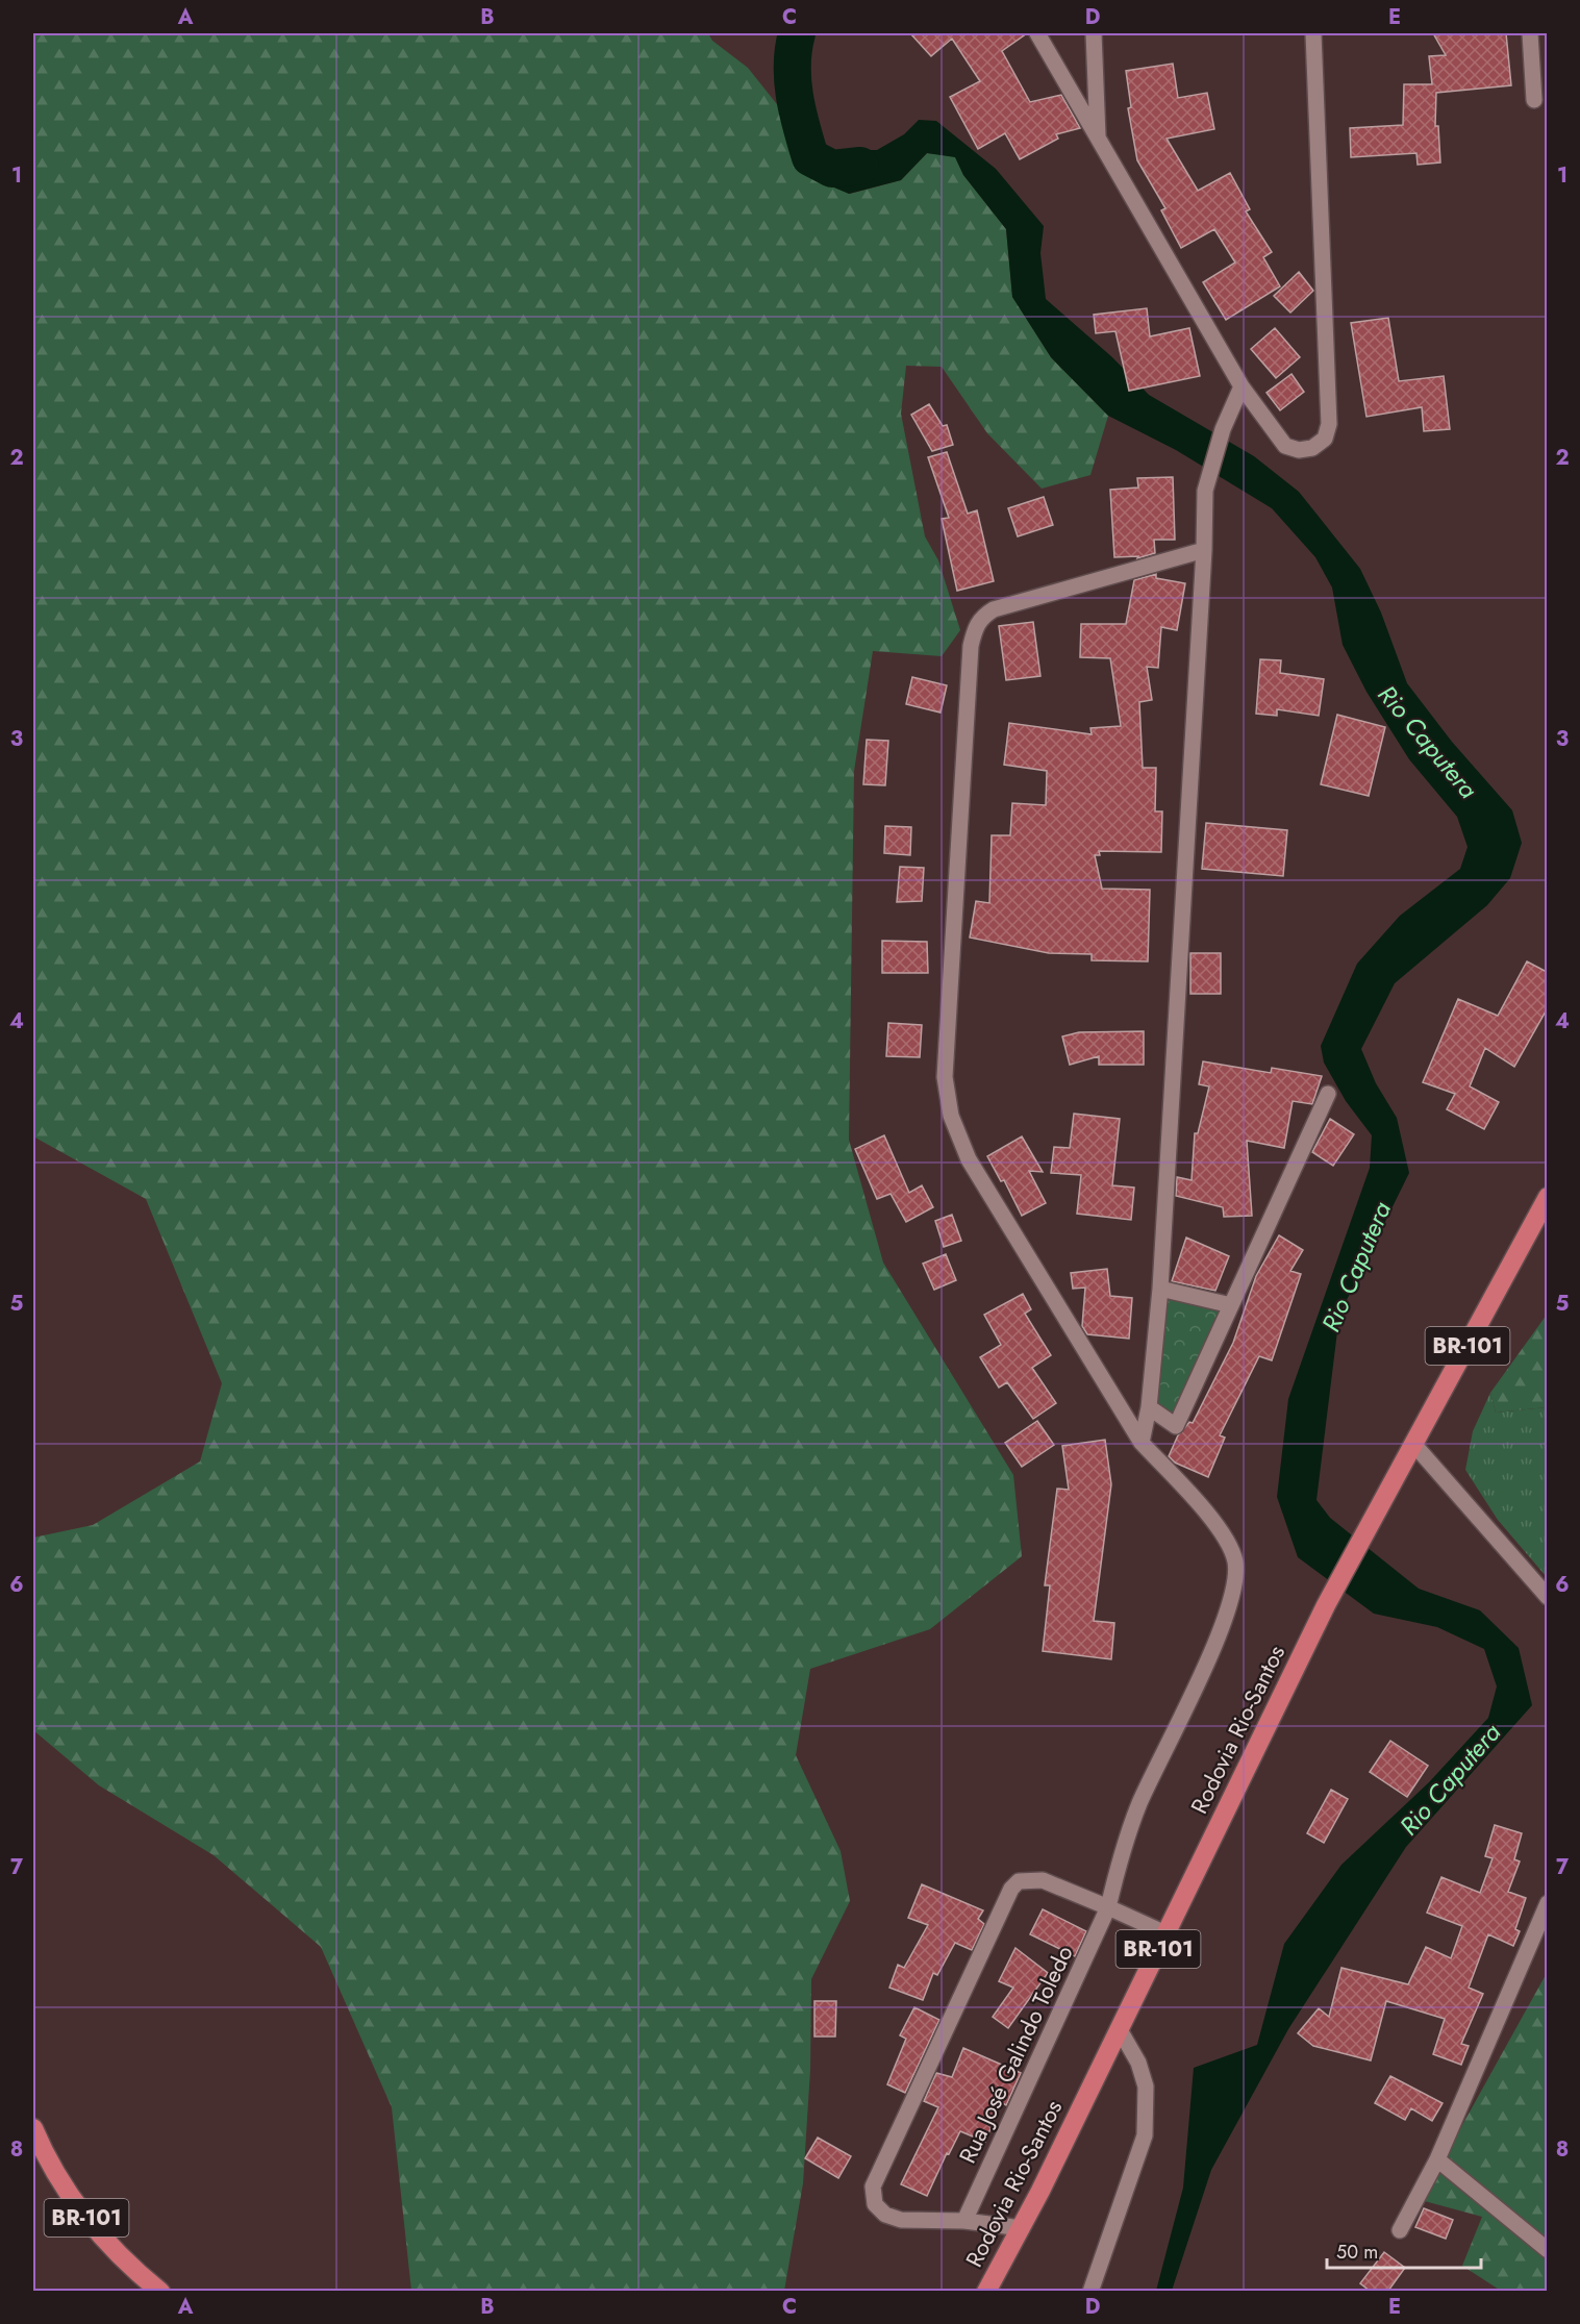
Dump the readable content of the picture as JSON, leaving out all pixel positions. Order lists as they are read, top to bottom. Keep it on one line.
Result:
{"streets":{"highway":["BR-101","Rodovia Rio-Santos"],"street":["Rua José Galindo Toledo"]},"water":["Rio Caputera"],"scale_bar":"50 m","grid":{"columns":["A","B","C","D","E"],"rows":["1","2","3","4","5","6","7","8"]}}
